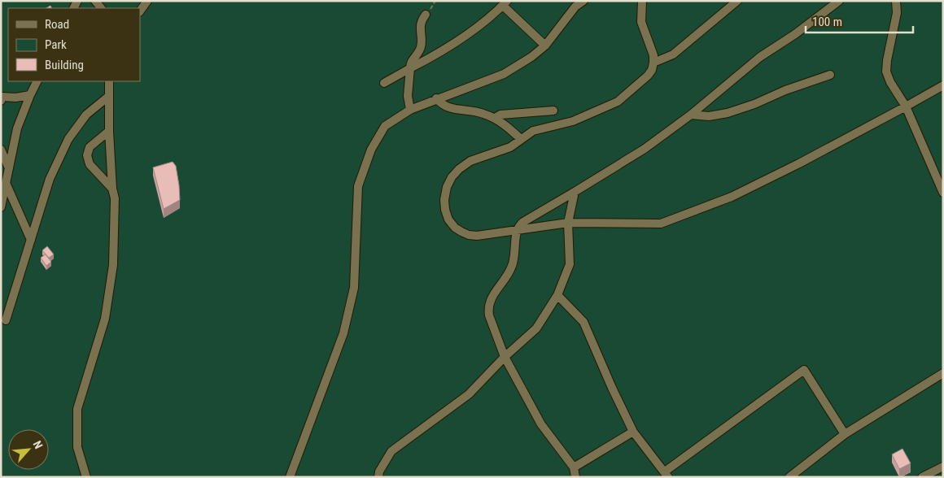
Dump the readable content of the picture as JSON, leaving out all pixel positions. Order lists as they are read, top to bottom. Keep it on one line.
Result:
{"legend":["Road","Park","Building"],"scale_bar":"100 m","north":"top right"}
